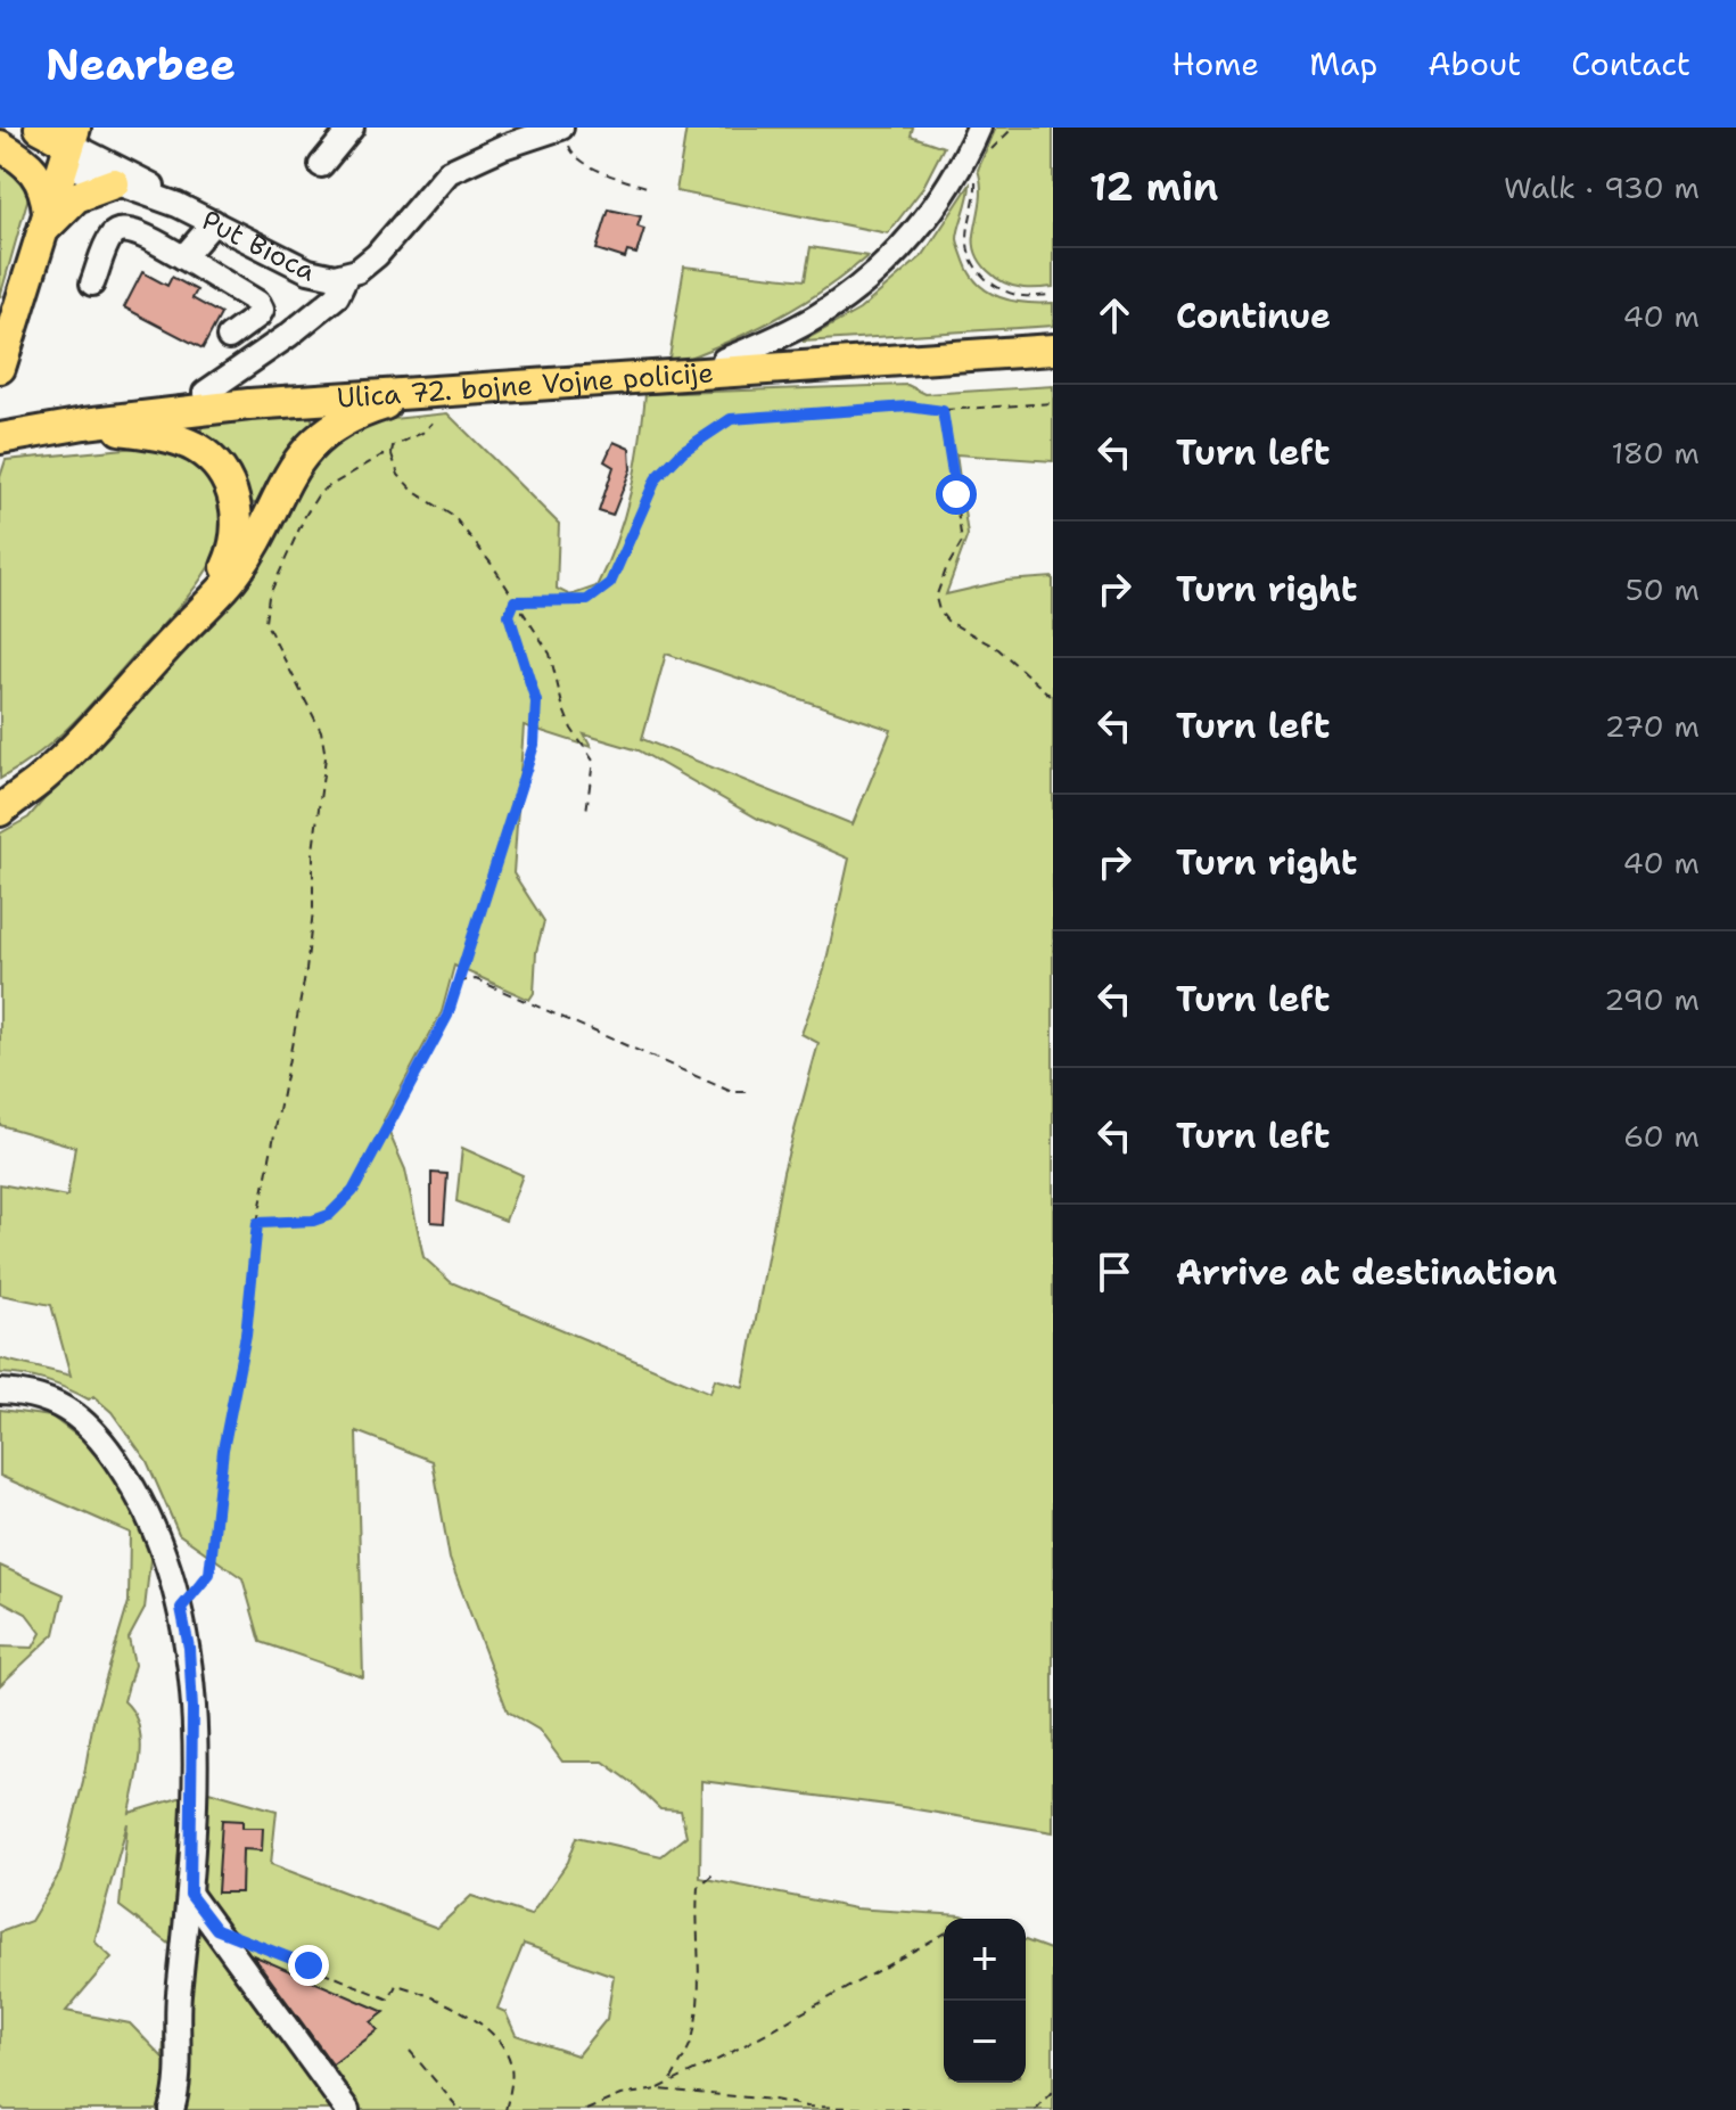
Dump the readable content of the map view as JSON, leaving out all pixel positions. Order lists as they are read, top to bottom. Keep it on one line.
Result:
{"streets":{"main road":["Ulica 72. bojne Vojne policije"],"street":["Put Bioca"]},"page":{"header":"Nearbee","nav":["Home","Map","About","Contact"],"heading":["12 min","Walk · 930 m"],"list":[["Continue","40 m"],["Turn left","180 m"],["Turn right","50 m"],["Turn left","270 m"],["Turn right","40 m"],["Turn left","290 m"],["Turn left","60 m"],"Arrive at destination"],"map_buttons":["+","−"]}}
